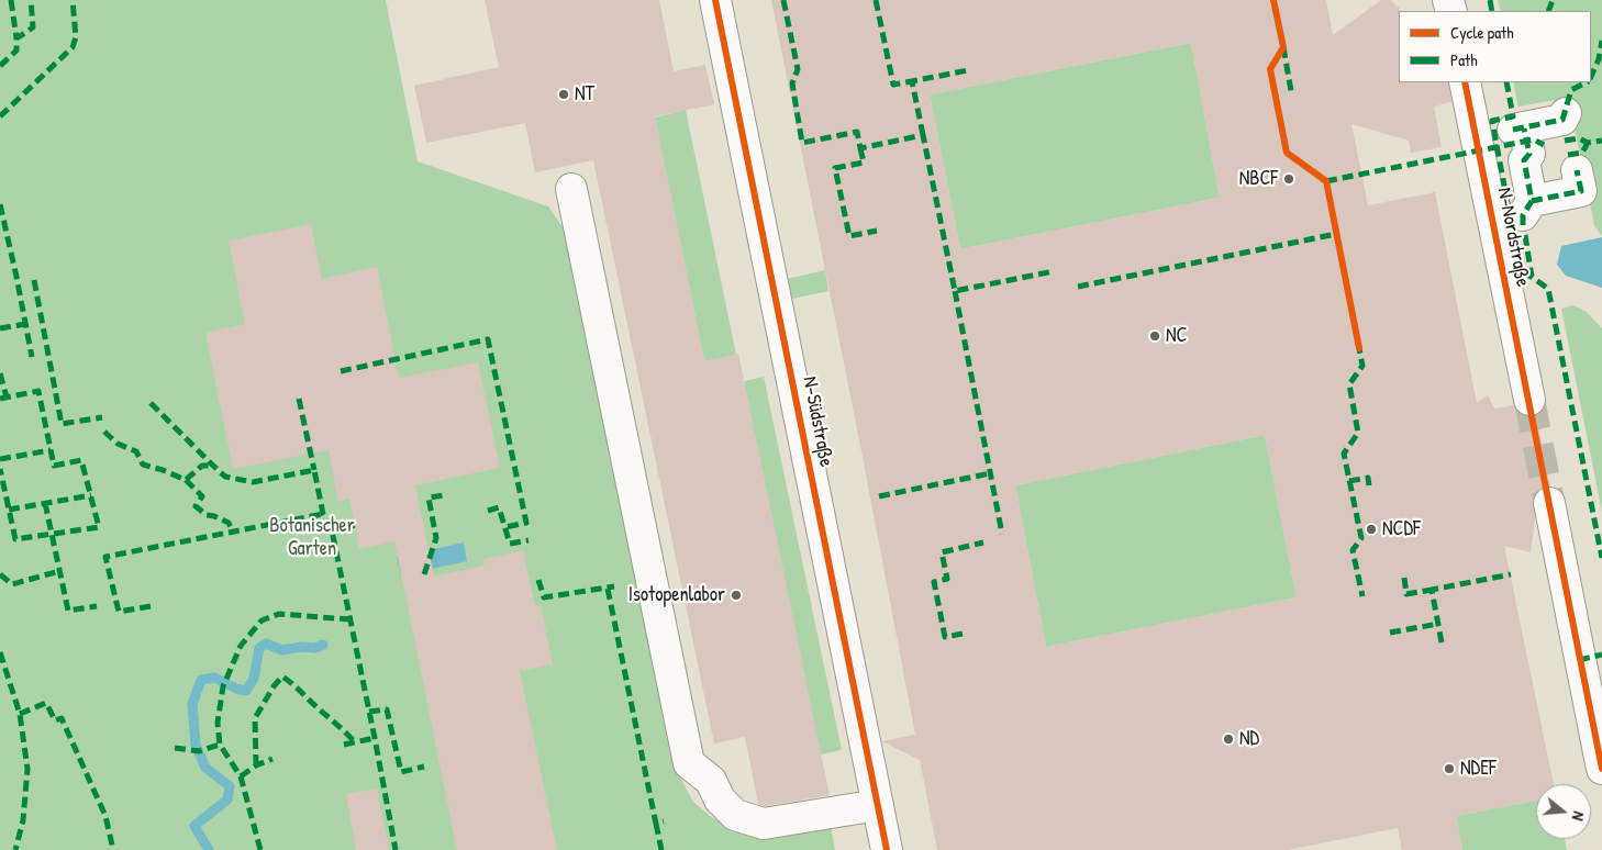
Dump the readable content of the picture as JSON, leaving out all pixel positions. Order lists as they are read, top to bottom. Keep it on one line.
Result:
{"streets":{"street":["N-Nordstraße","N-Südstraße"]},"parks":["Botanischer Garten"],"places":["NT","NBCF","NC","NCDF","Isotopenlabor","ND","NDEF"],"legend":["Cycle path","Path"],"north":"right"}
